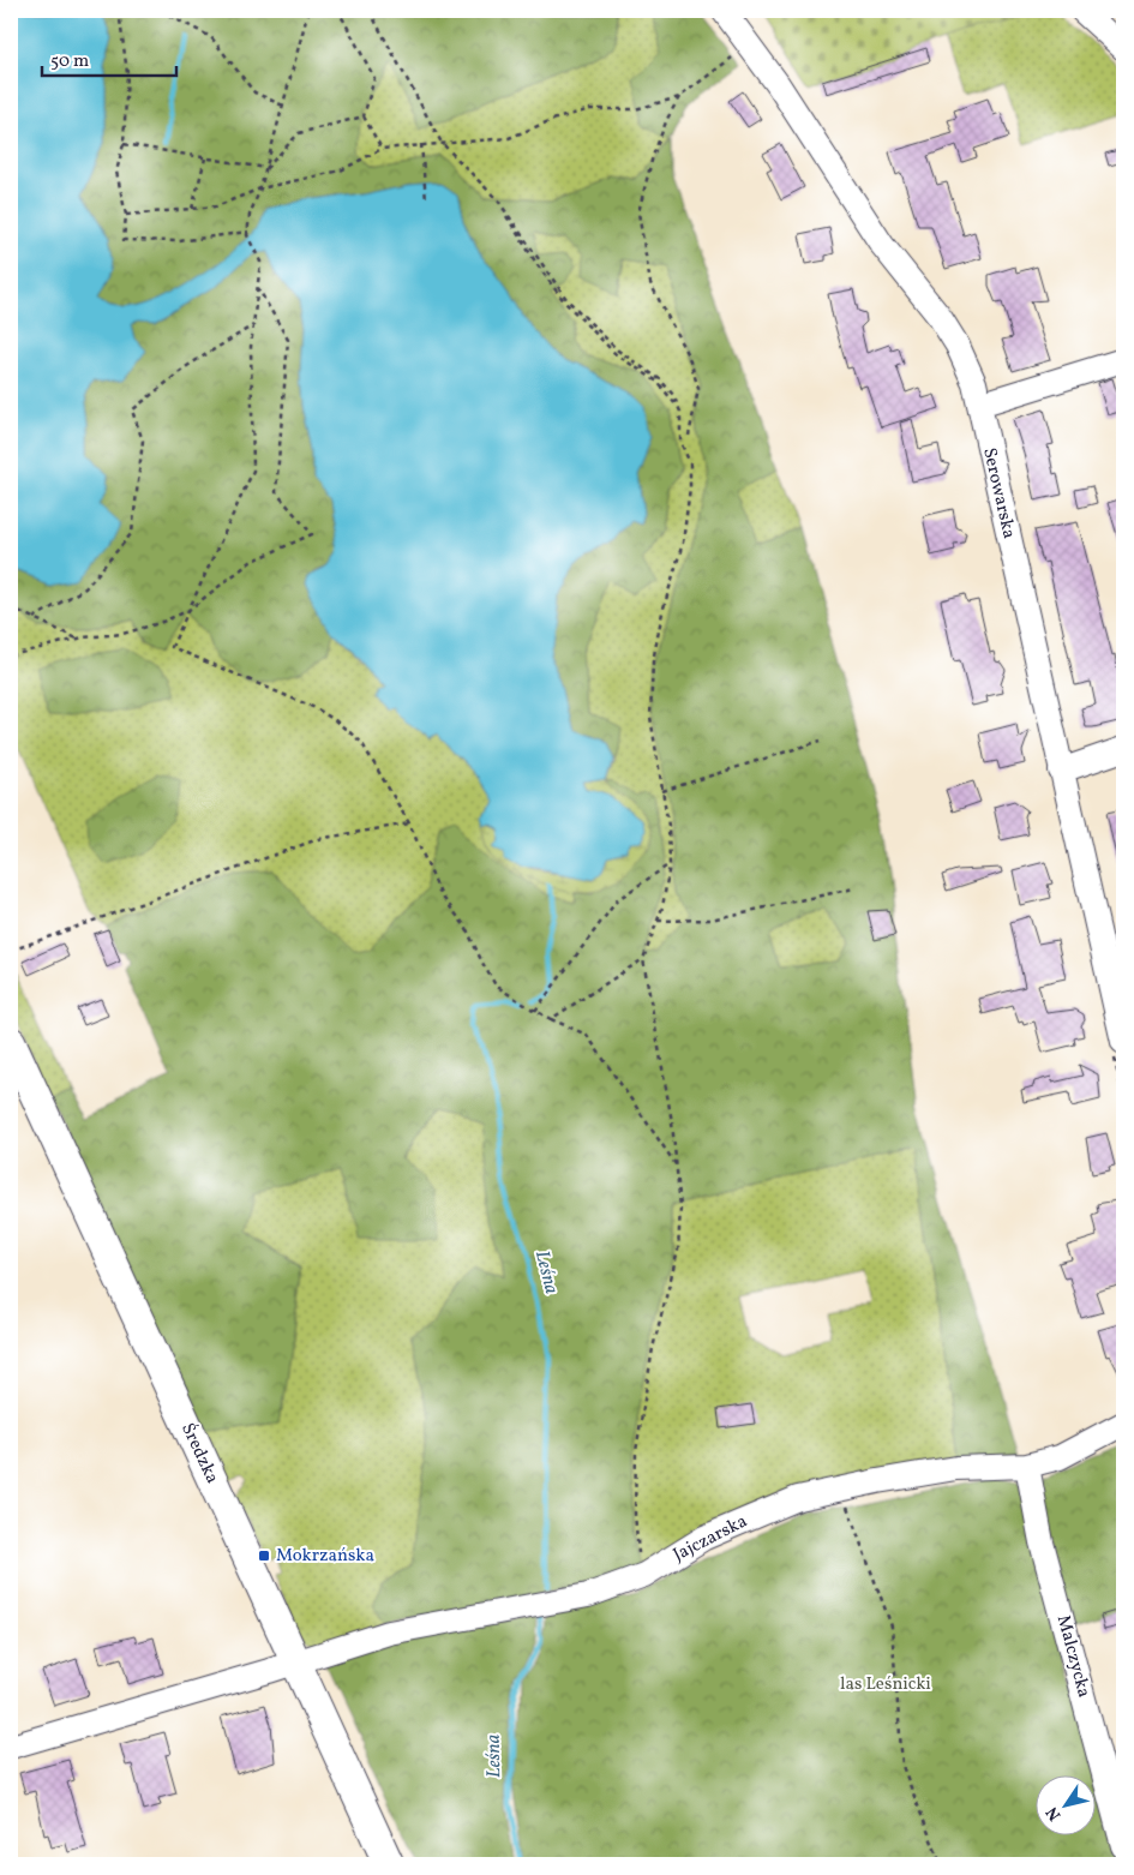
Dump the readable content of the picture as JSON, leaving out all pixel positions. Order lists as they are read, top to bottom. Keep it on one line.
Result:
{"streets":{"main road":["Średzka"],"street":["Serowarska","Jajczarska","Malczycka"]},"crossings":[["Średzka","Jajczarska"],["Jajczarska","Malczycka"]],"water":["Leśna"],"parks":["las Leśnicki"],"places":{"transit":["Mokrzańska"]},"scale_bar":"50 m","north":"bottom left"}
